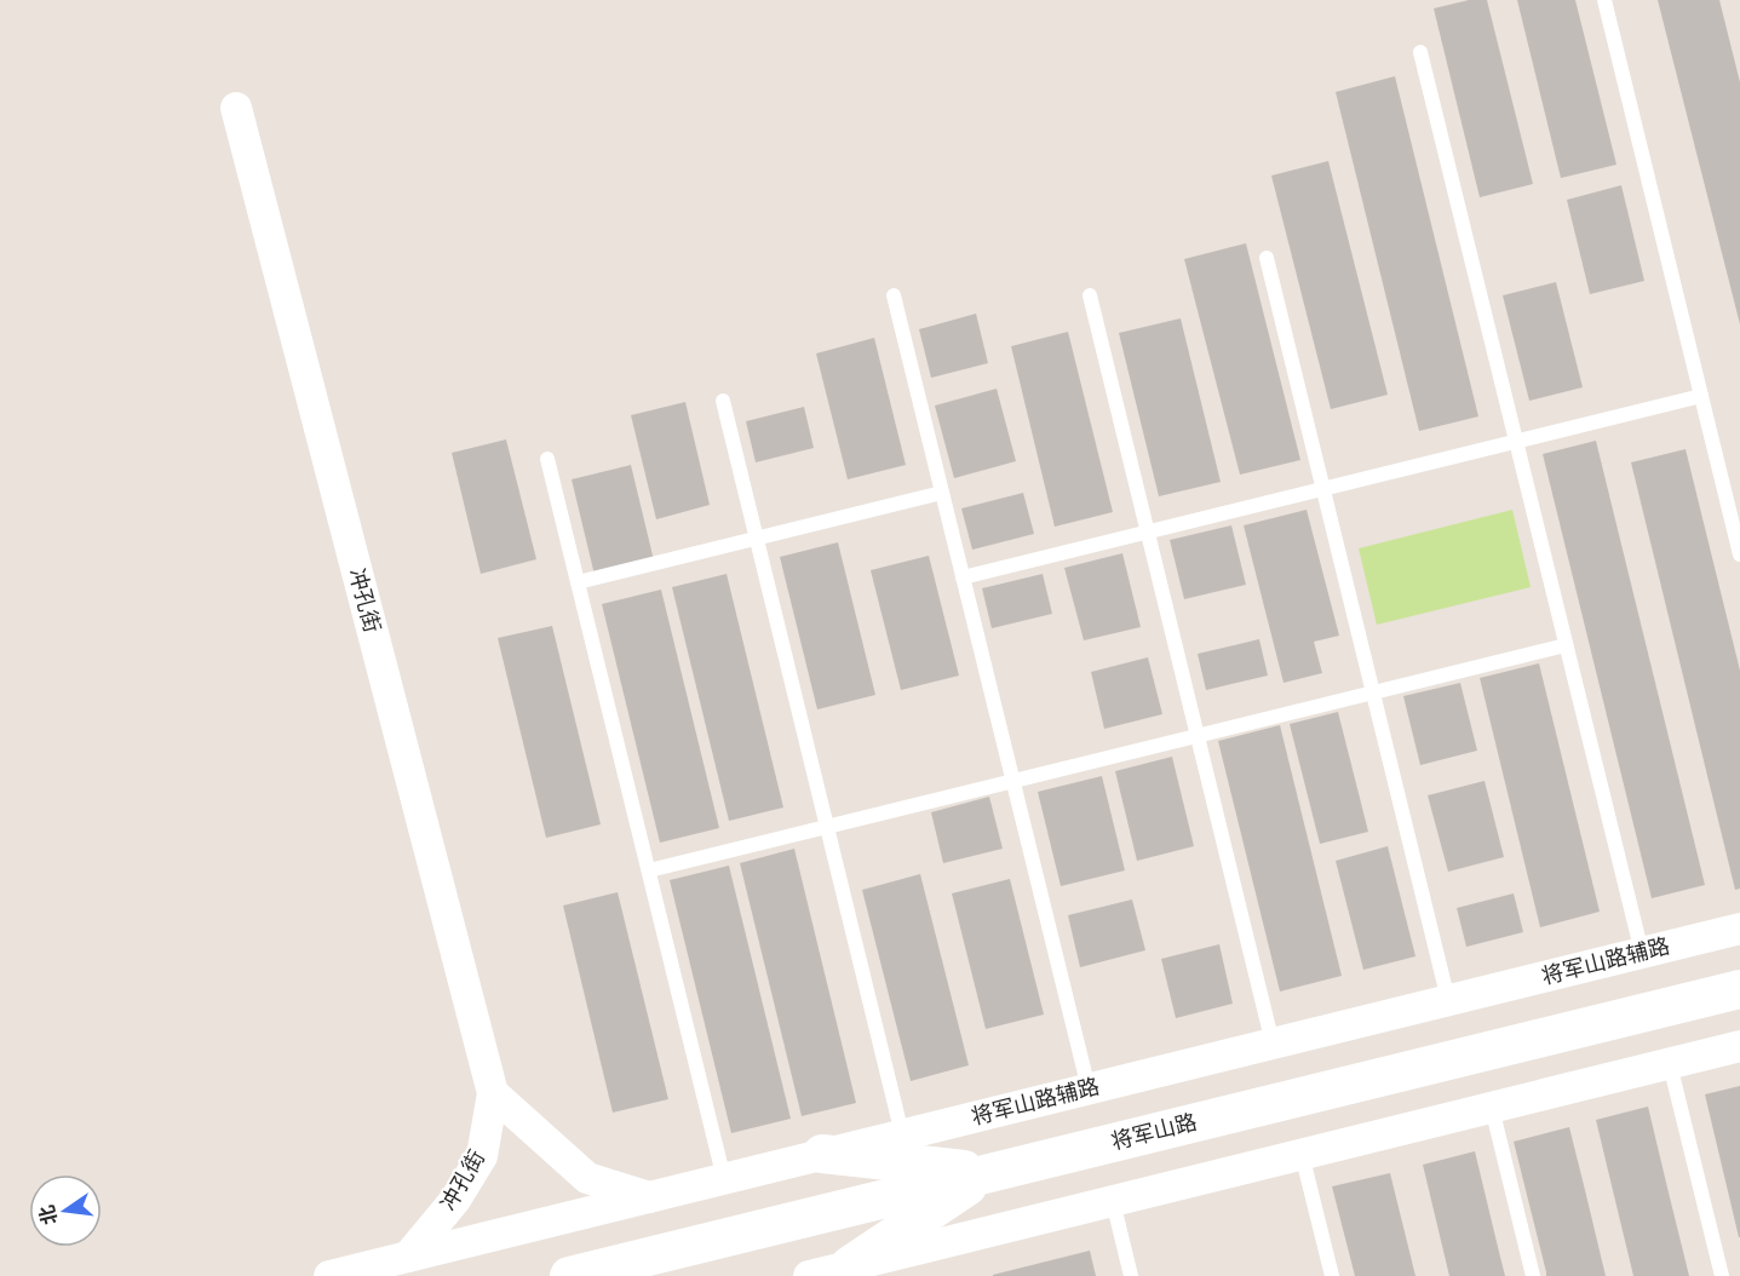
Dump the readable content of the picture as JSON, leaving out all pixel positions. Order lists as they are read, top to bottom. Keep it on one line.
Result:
{"streets":{"street":["冲孔街","将军山路辅路","将军山路"]},"crossings":[["冲孔街","将军山路辅路"]],"north":"left"}
